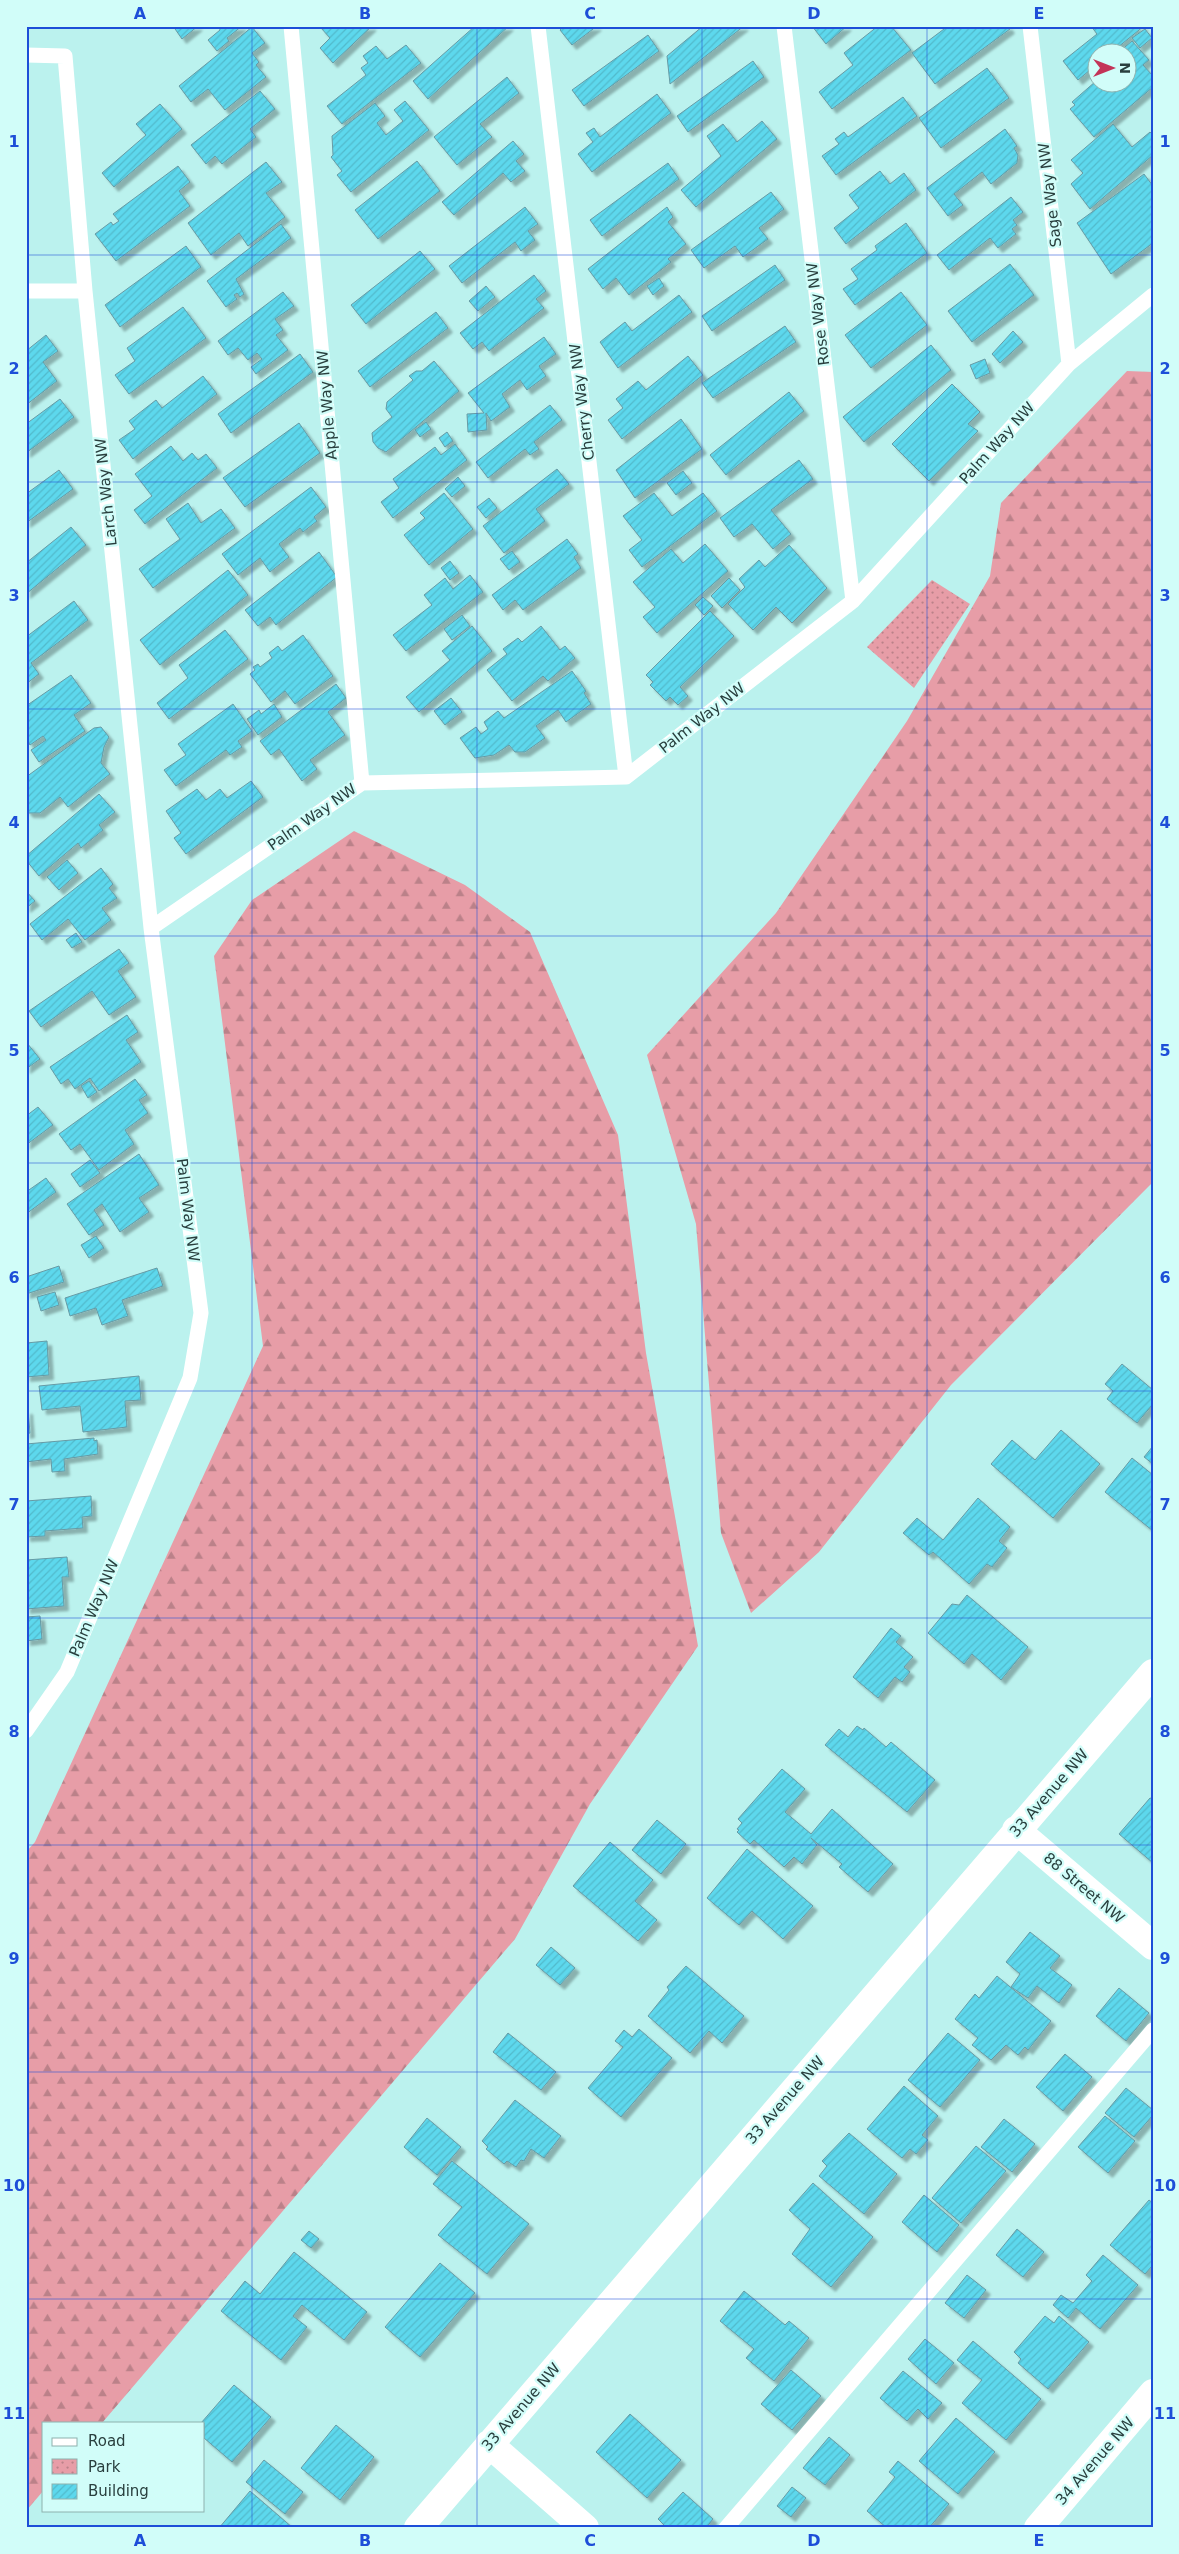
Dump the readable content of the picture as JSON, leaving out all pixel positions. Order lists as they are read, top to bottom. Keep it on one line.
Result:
{"streets":{"street":["33 Avenue NW","88 Street NW","34 Avenue NW"],"lane":["Sage Way NW","Rose Way NW","Cherry Way NW","Apple Way NW","Palm Way NW","Larch Way NW"]},"crossings":[["Sage Way NW","Palm Way NW"],["Rose Way NW","Palm Way NW"],["Cherry Way NW","Palm Way NW"],["Apple Way NW","Palm Way NW"],["Palm Way NW","Larch Way NW"],["33 Avenue NW","88 Street NW"]],"legend":["Road","Park","Building"],"north":"right","grid":{"columns":["A","B","C","D","E"],"rows":["1","2","3","4","5","6","7","8","9","10","11"]}}
